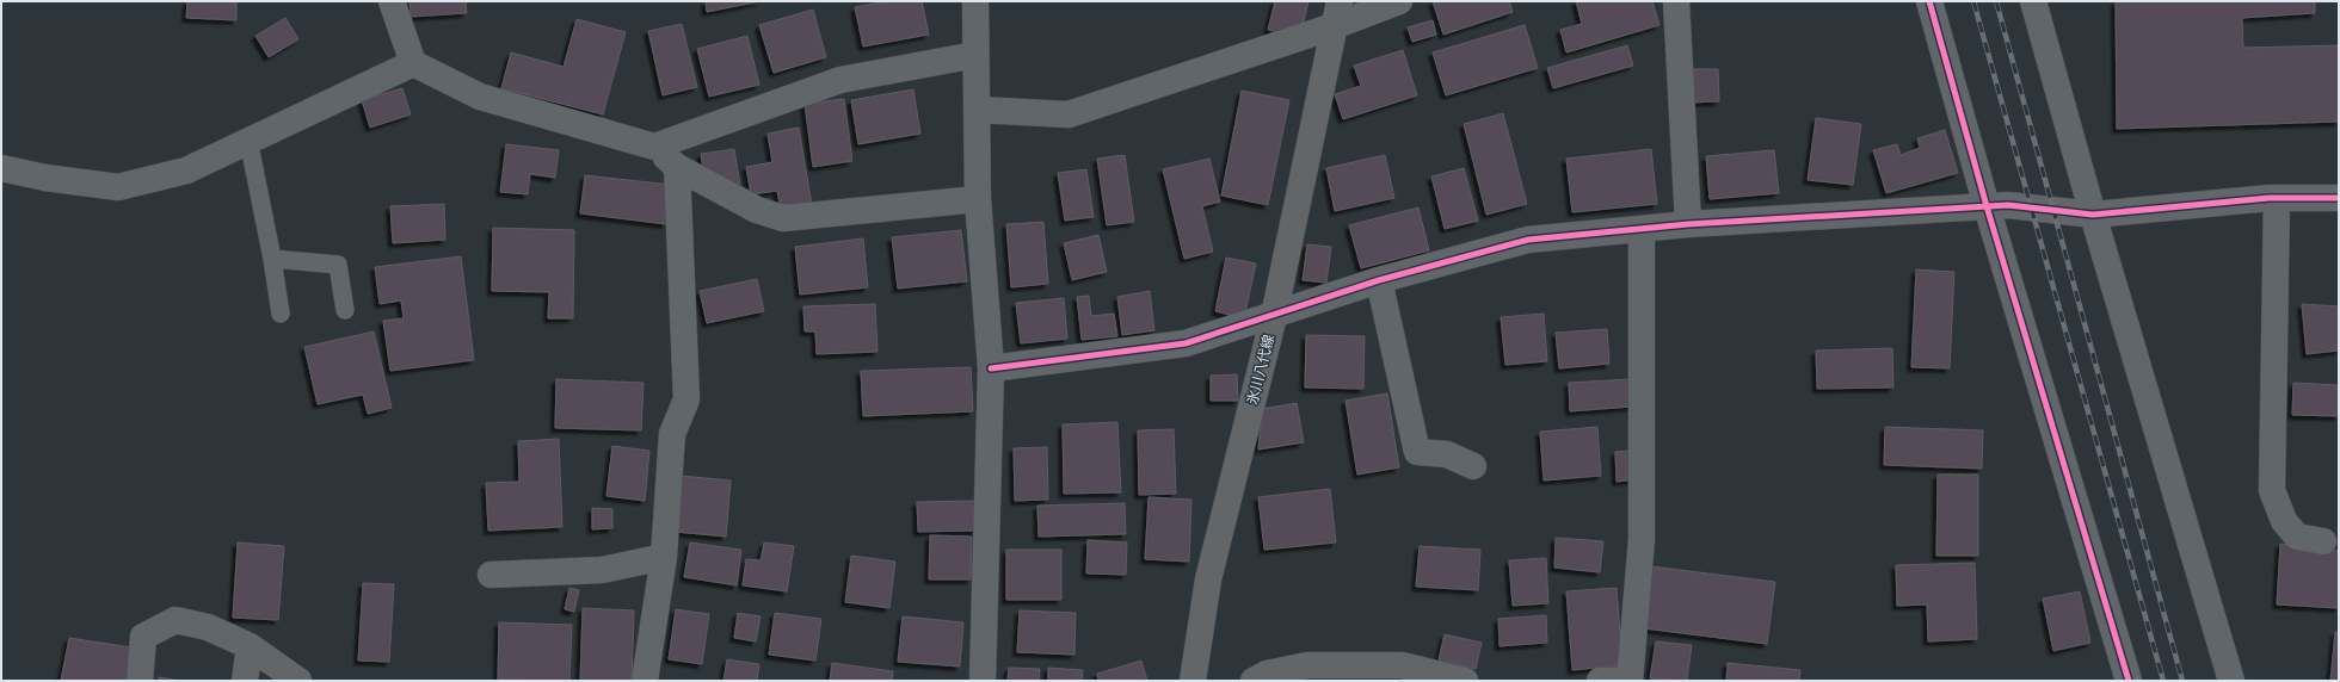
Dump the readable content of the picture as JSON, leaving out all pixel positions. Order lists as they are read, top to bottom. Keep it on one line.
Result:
{"streets":{"main road":["氷川八代線"]}}
